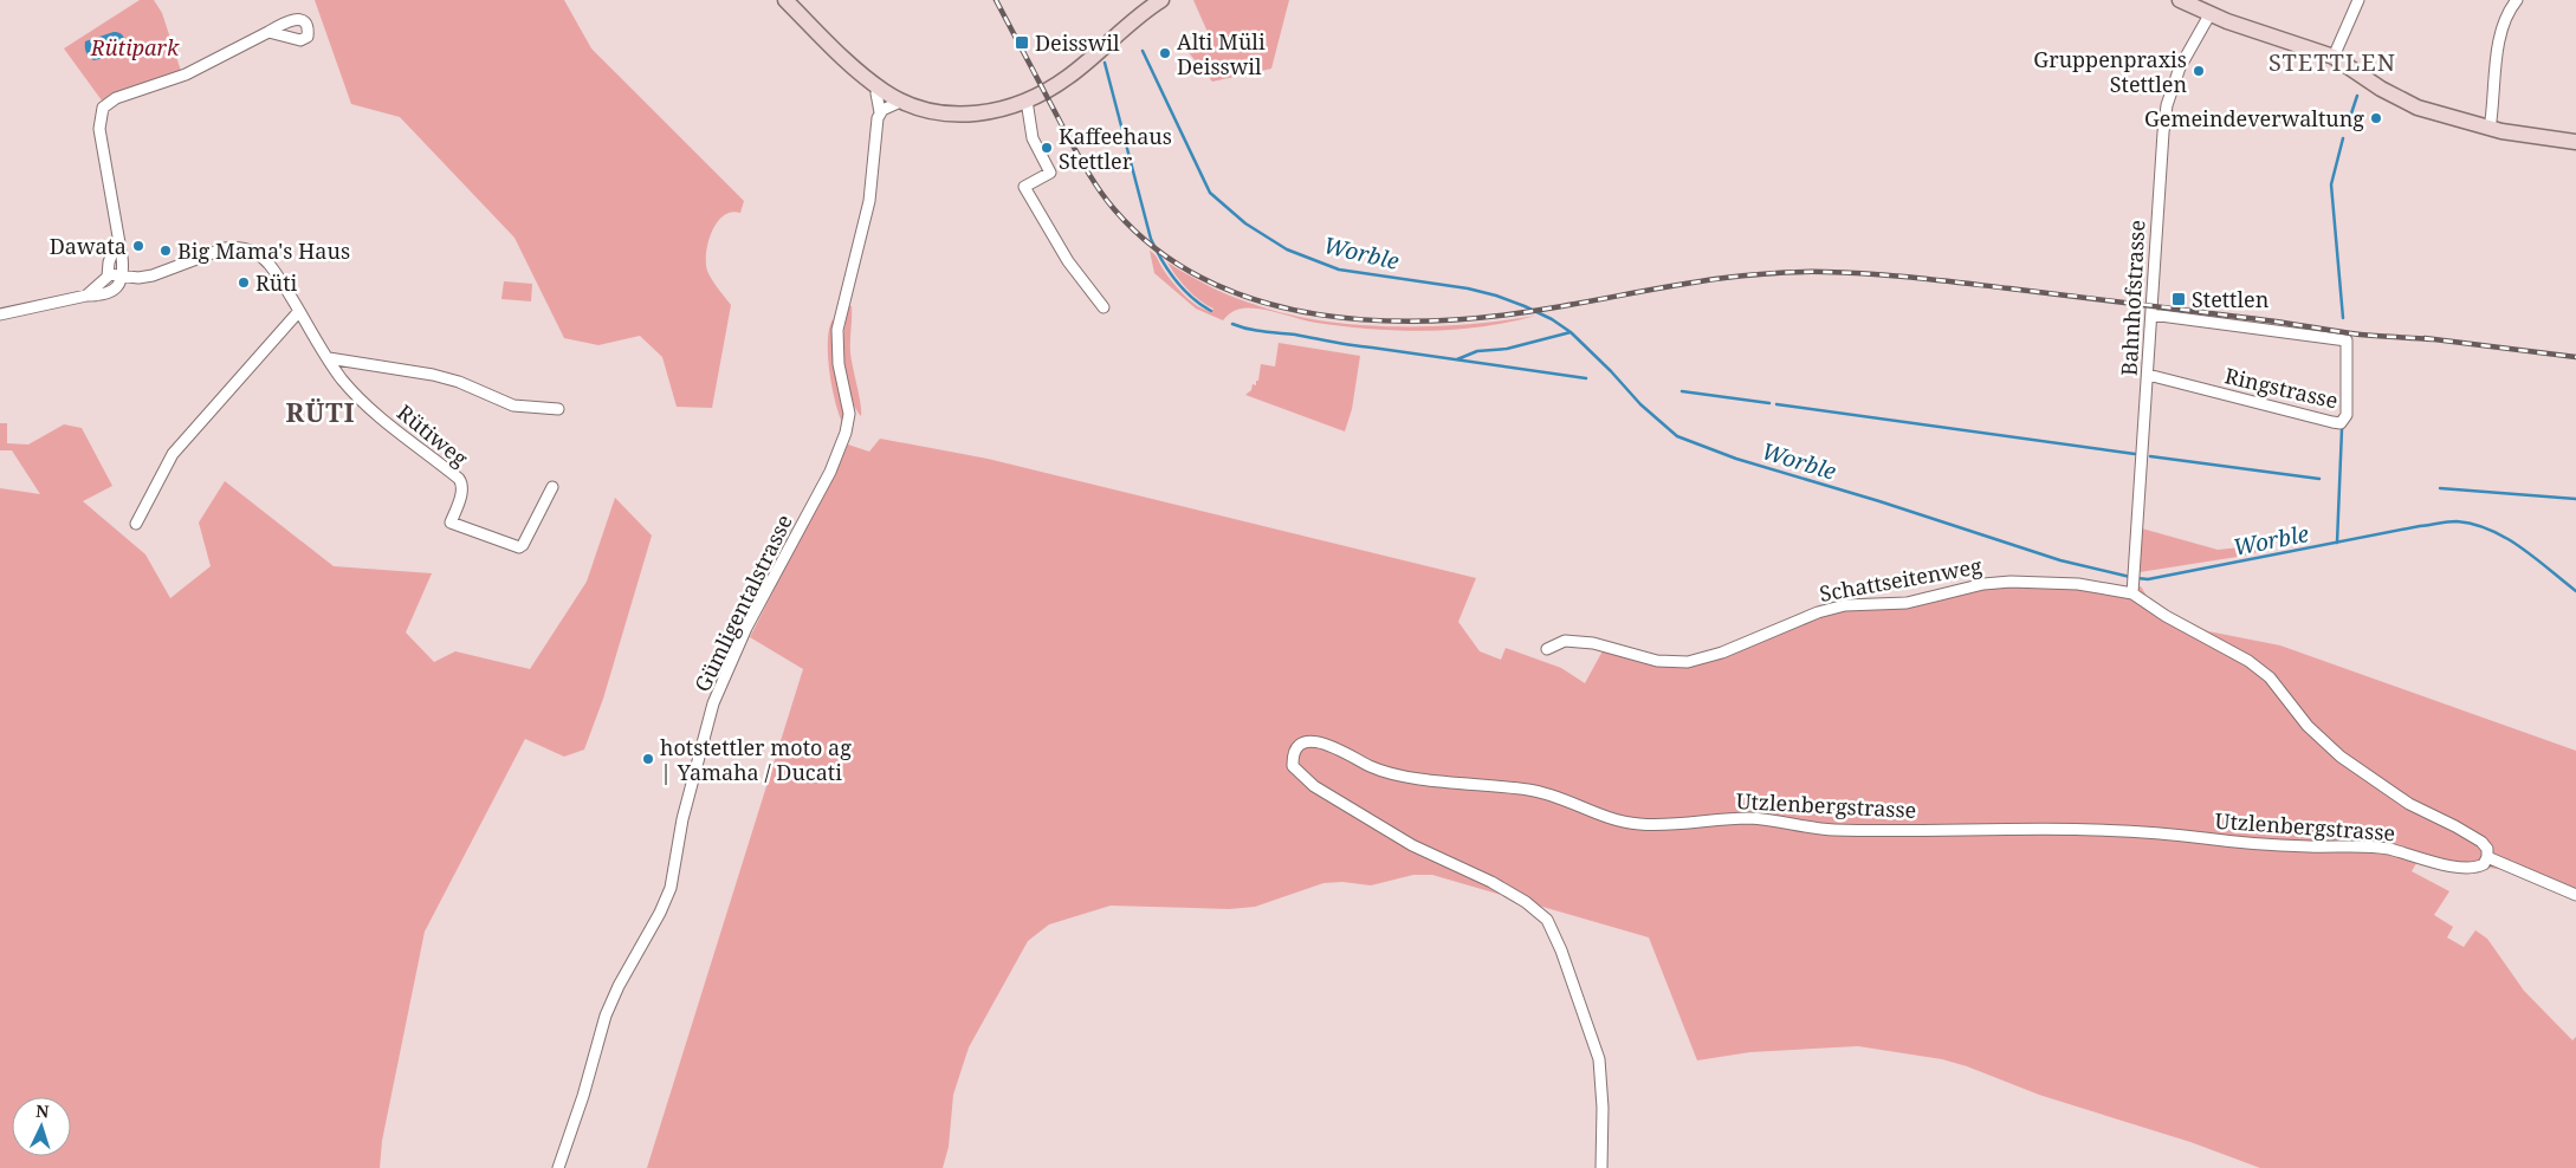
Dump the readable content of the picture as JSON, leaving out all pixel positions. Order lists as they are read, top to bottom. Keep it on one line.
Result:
{"streets":{"street":["Bahnhofstrasse","Ringstrasse","Rütiweg","Schattseitenweg","Gümligentalstrasse","Utzlenbergstrasse"]},"crossings":[["Bahnhofstrasse","Ringstrasse"],["Bahnhofstrasse","Schattseitenweg"],["Bahnhofstrasse","Utzlenbergstrasse"],["Schattseitenweg","Utzlenbergstrasse"]],"districts":["STETTLEN","RÜTI"],"water":["Worble"],"parks":["Rütipark"],"places":{"transit":["Deisswil","Stettlen"],"other":["Alti Müli Deisswil","Gruppenpraxis Stettlen","Gemeindeverwaltung","Kaffeehaus Stettler","Dawata","Big Mama's Haus","Rüti","hotstettler moto ag | Yamaha / Ducati"]},"north":"top"}
